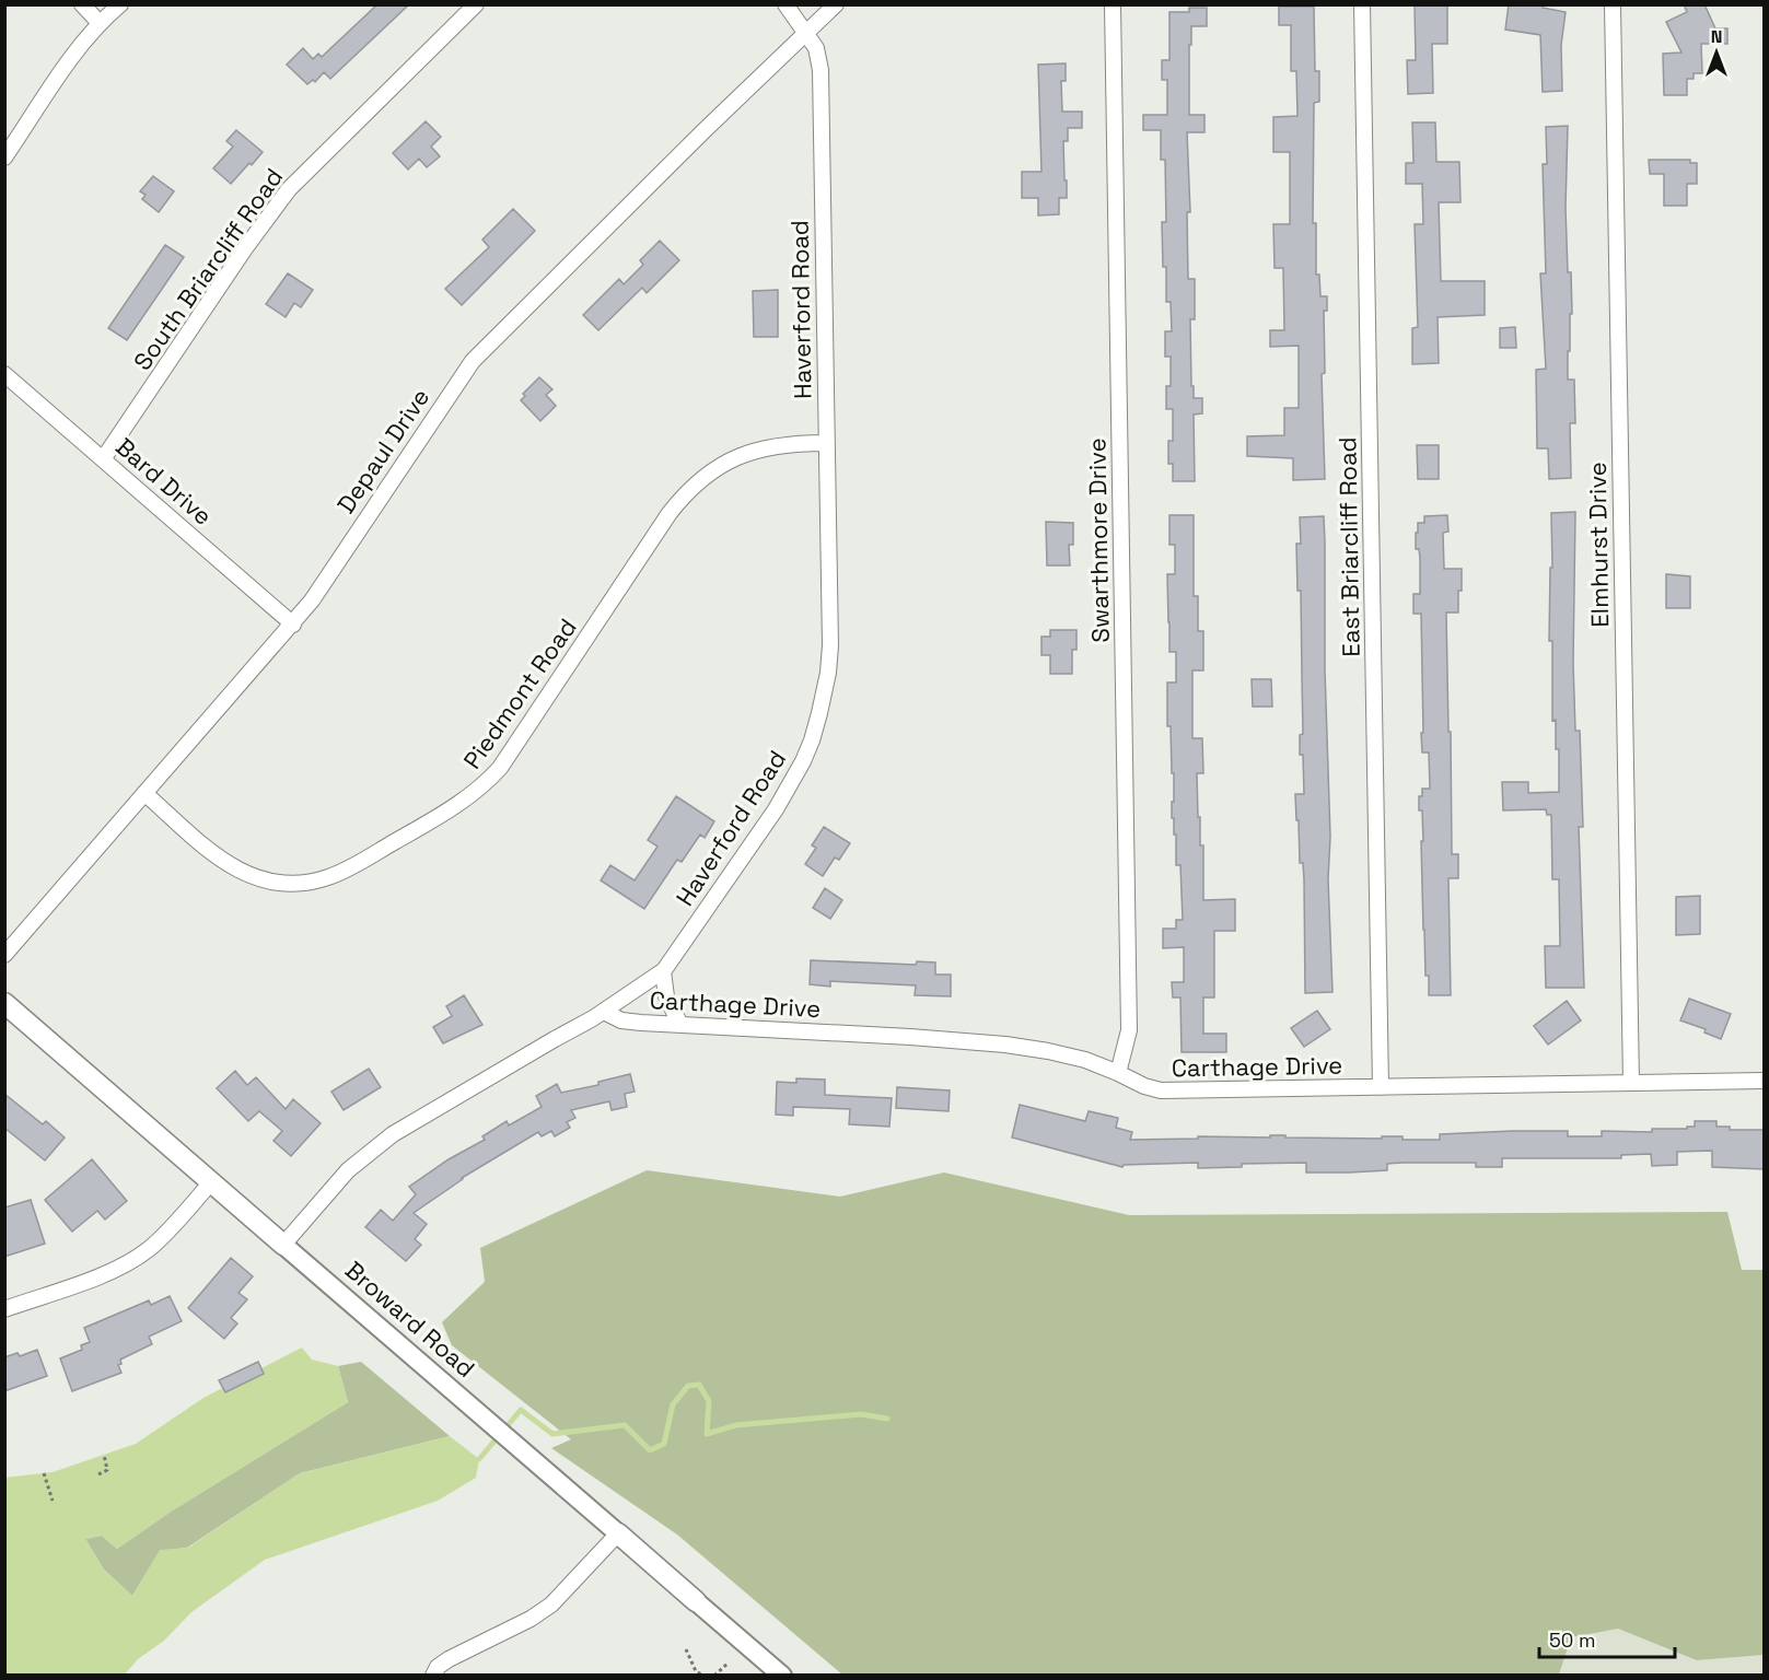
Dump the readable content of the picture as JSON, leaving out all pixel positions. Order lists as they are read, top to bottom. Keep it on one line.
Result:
{"streets":{"main road":["Broward Road"],"street":["South Briarcliff Road","Haverford Road","Depaul Drive","Bard Drive","Swarthmore Drive","Elmhurst Drive","East Briarcliff Road","Piedmont Road","Carthage Drive"]},"crossings":[["South Briarcliff Road","Bard Drive"],["Haverford Road","Depaul Drive"],["Haverford Road","Piedmont Road"],["Haverford Road","Carthage Drive"],["Haverford Road","Broward Road"],["Depaul Drive","Bard Drive"],["Depaul Drive","Piedmont Road"],["Swarthmore Drive","Carthage Drive"],["Elmhurst Drive","Carthage Drive"],["East Briarcliff Road","Carthage Drive"]],"scale_bar":"50 m","north":"top"}
